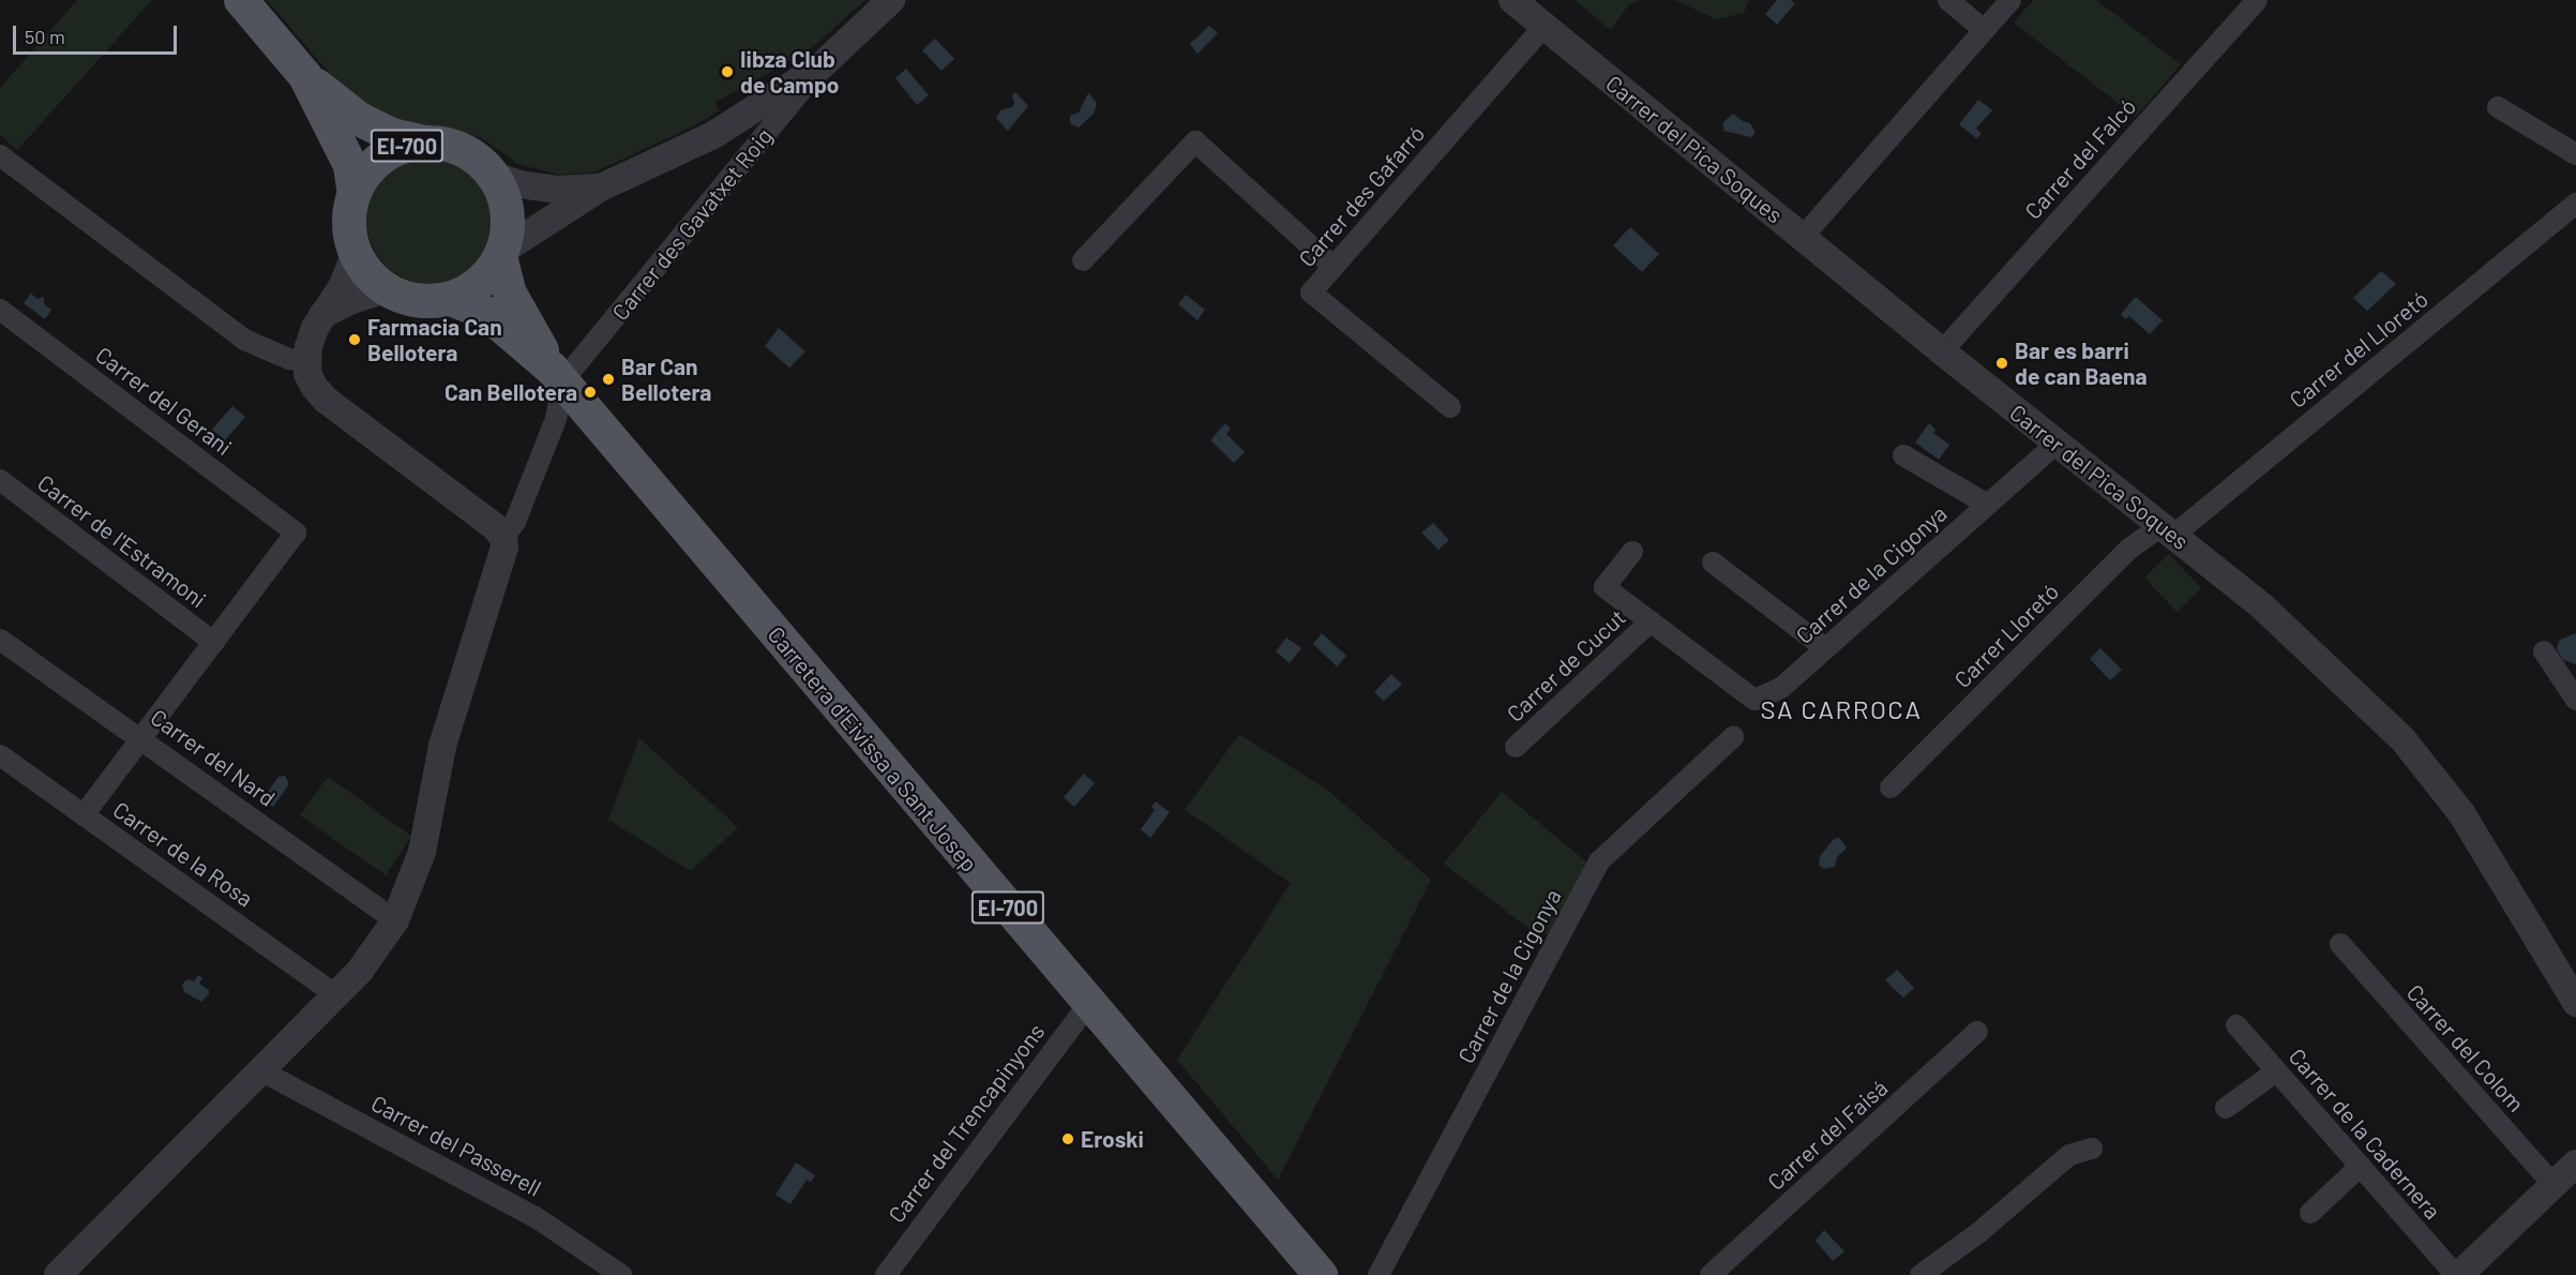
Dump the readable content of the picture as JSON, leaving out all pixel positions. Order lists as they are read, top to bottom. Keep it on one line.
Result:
{"streets":{"main road":["EI-700","Carretera d'Eivissa a Sant Josep"],"street":["Carrer del Pica Soques","Carrer del Falcó","Carrer des Gafarró","Carrer des Gavatxet Roig","Carrer del Lloretó","Carrer del Gerani","Carrer de l'Estramoni","Carrer de la Cigonya","Carrer Lloretó","Carrer de Cucut","Carrer del Nard","Carrer de la Rosa","Carrer del Colom","Carrer del Trencapinyons","Carrer de la Cadernera","Carrer del Faisá","Carrer del Passerell"]},"crossings":[["EI-700","Carrer des Gavatxet Roig"],["EI-700","Carretera d'Eivissa a Sant Josep"],["Carrer del Pica Soques","Carrer del Falcó"],["Carrer del Pica Soques","Carrer des Gafarró"],["Carrer del Pica Soques","Carrer del Lloretó"],["Carrer del Pica Soques","Carrer de la Cigonya"],["Carrer del Pica Soques","Carrer Lloretó"],["Carrer des Gavatxet Roig","Carretera d'Eivissa a Sant Josep"],["Carrer del Lloretó","Carrer Lloretó"],["Carrer del Gerani","Carrer de l'Estramoni"],["Carrer de la Cigonya","Carrer de Cucut"],["Carretera d'Eivissa a Sant Josep","Carrer del Trencapinyons"]],"districts":["SA CARROCA"],"places":["Iibza Club de Campo","Farmacia Can Bellotera","Bar es barri de can Baena","Bar Can Bellotera","Can Bellotera","Eroski"],"scale_bar":"50 m"}
